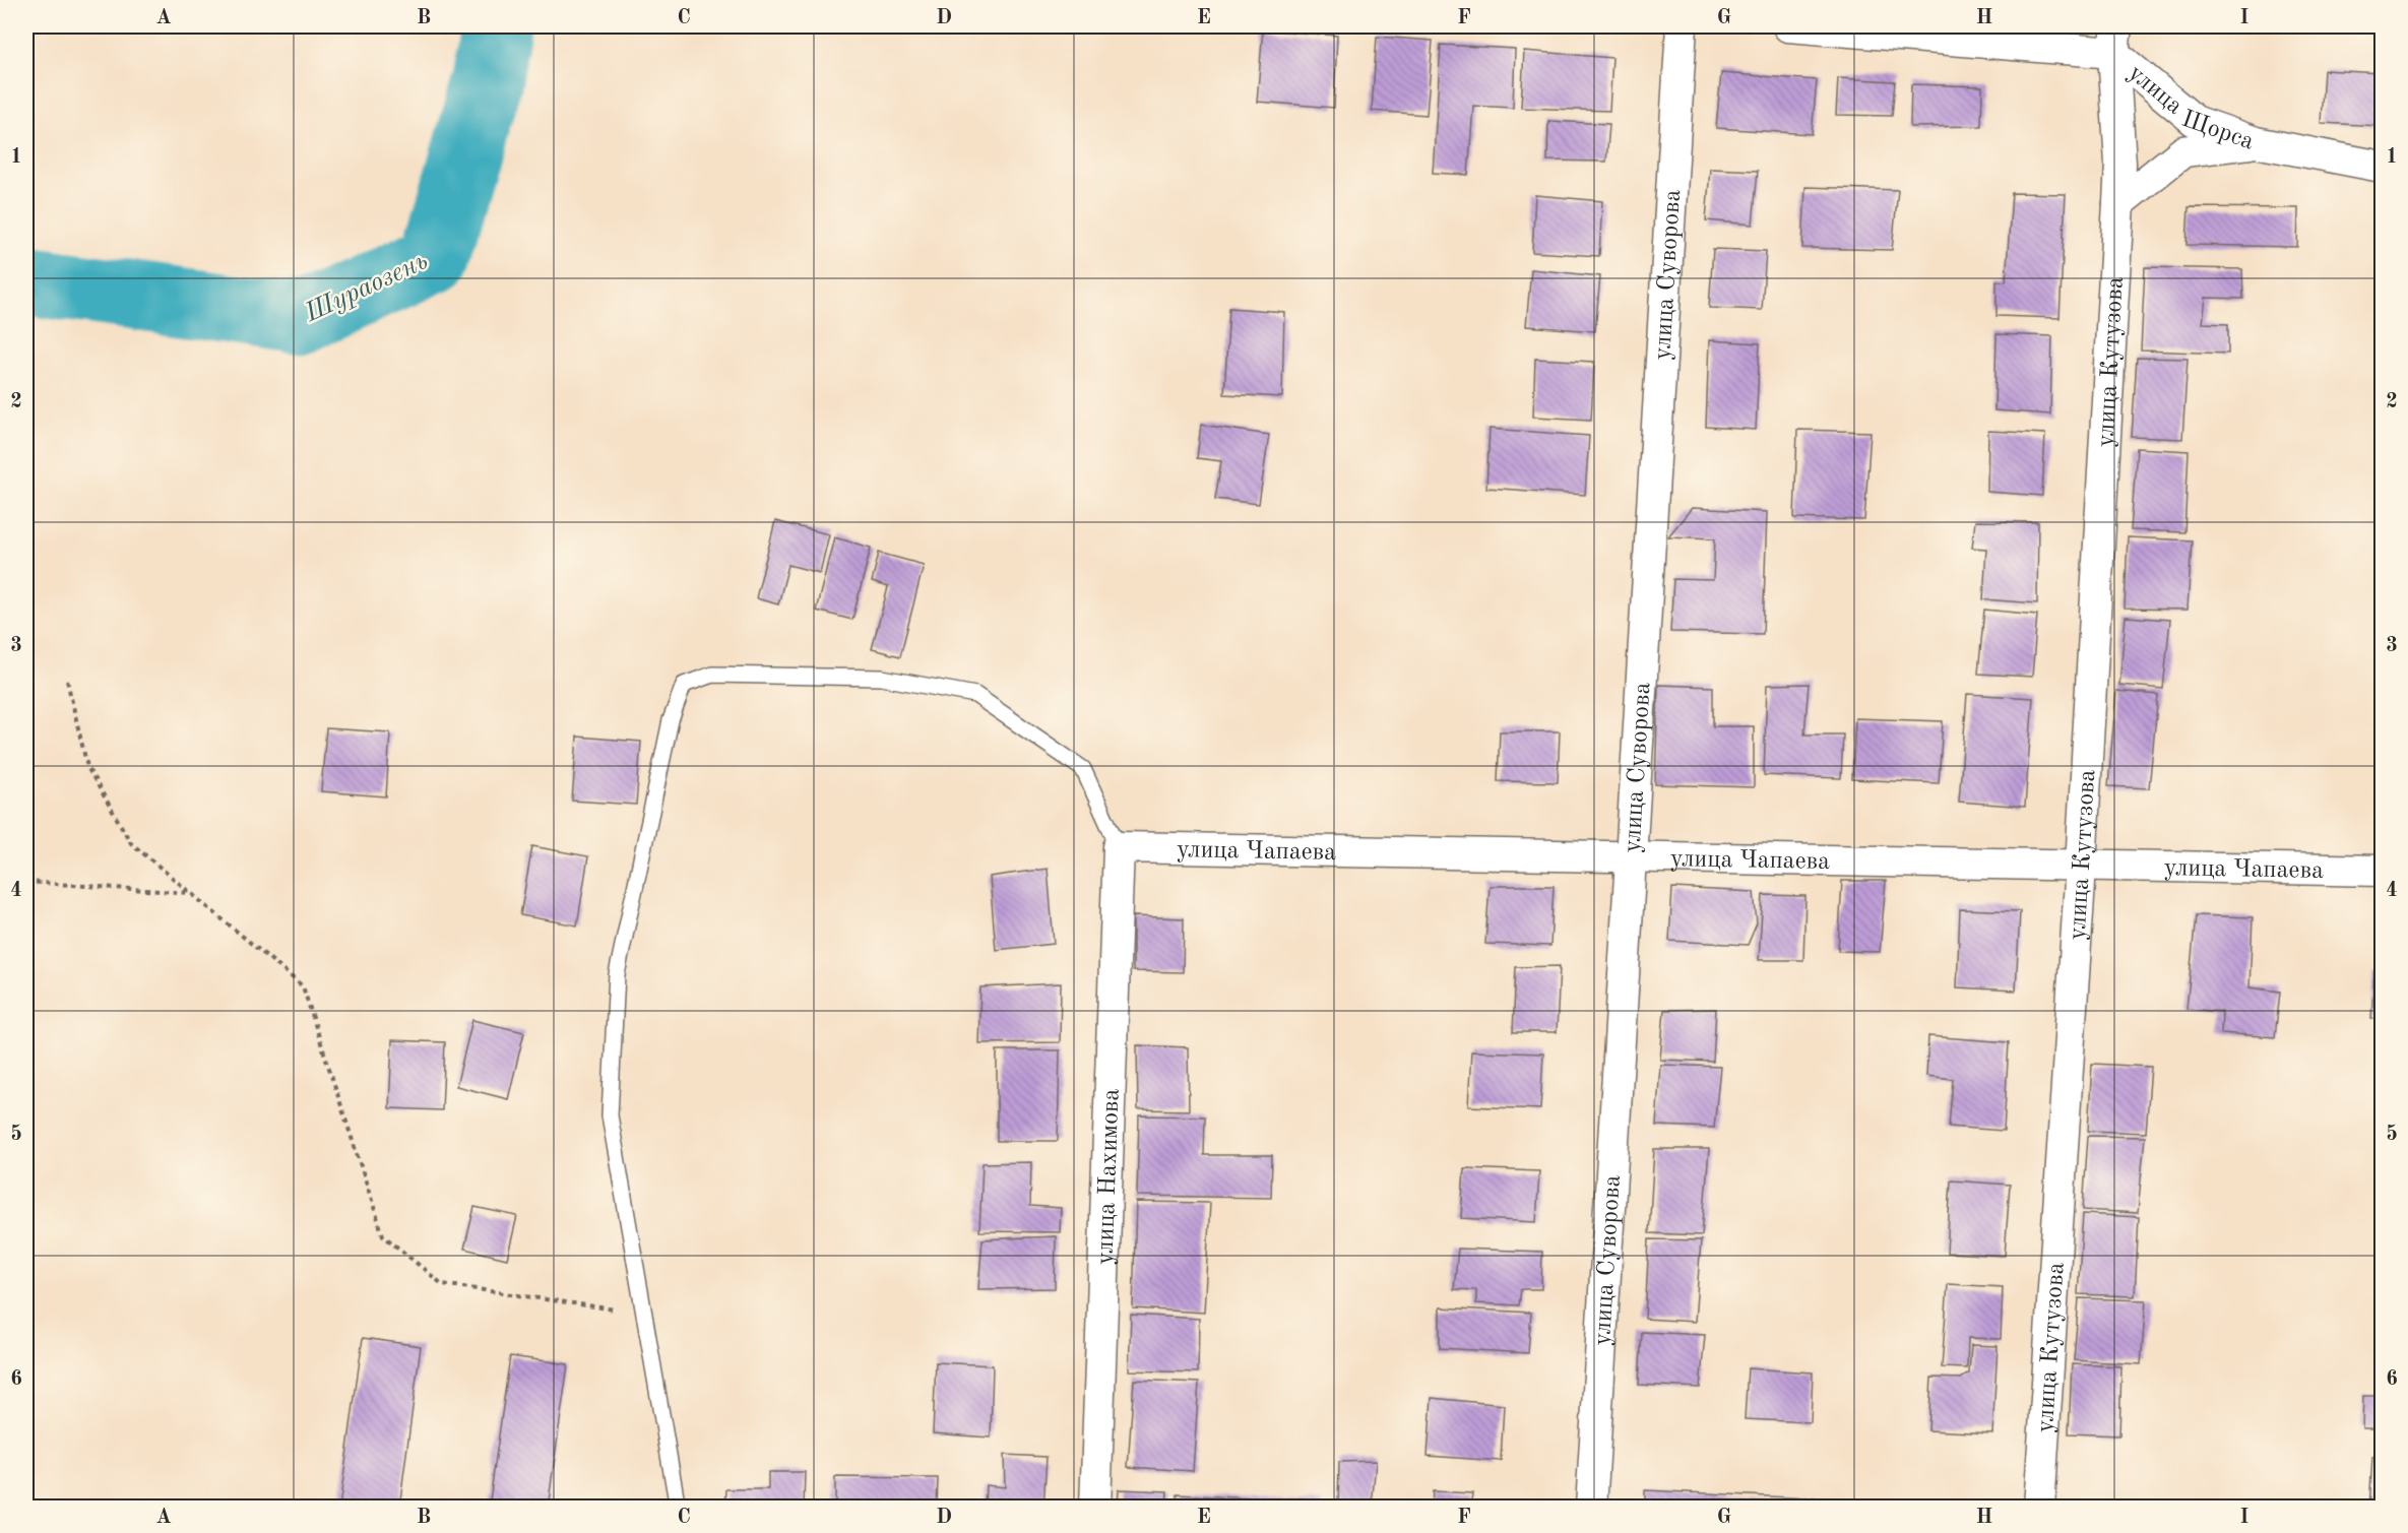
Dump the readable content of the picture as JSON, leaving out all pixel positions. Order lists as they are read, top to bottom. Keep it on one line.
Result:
{"streets":{"street":["улица Щорса","улица Суворова","улица Кутузова","улица Чапаева","улица Нахимова"]},"crossings":[["улица Щорса","улица Кутузова"],["улица Суворова","улица Чапаева"],["улица Кутузова","улица Чапаева"],["улица Чапаева","улица Нахимова"]],"water":["Шураозень"],"grid":{"columns":["A","B","C","D","E","F","G","H","I"],"rows":["1","2","3","4","5","6"]}}
